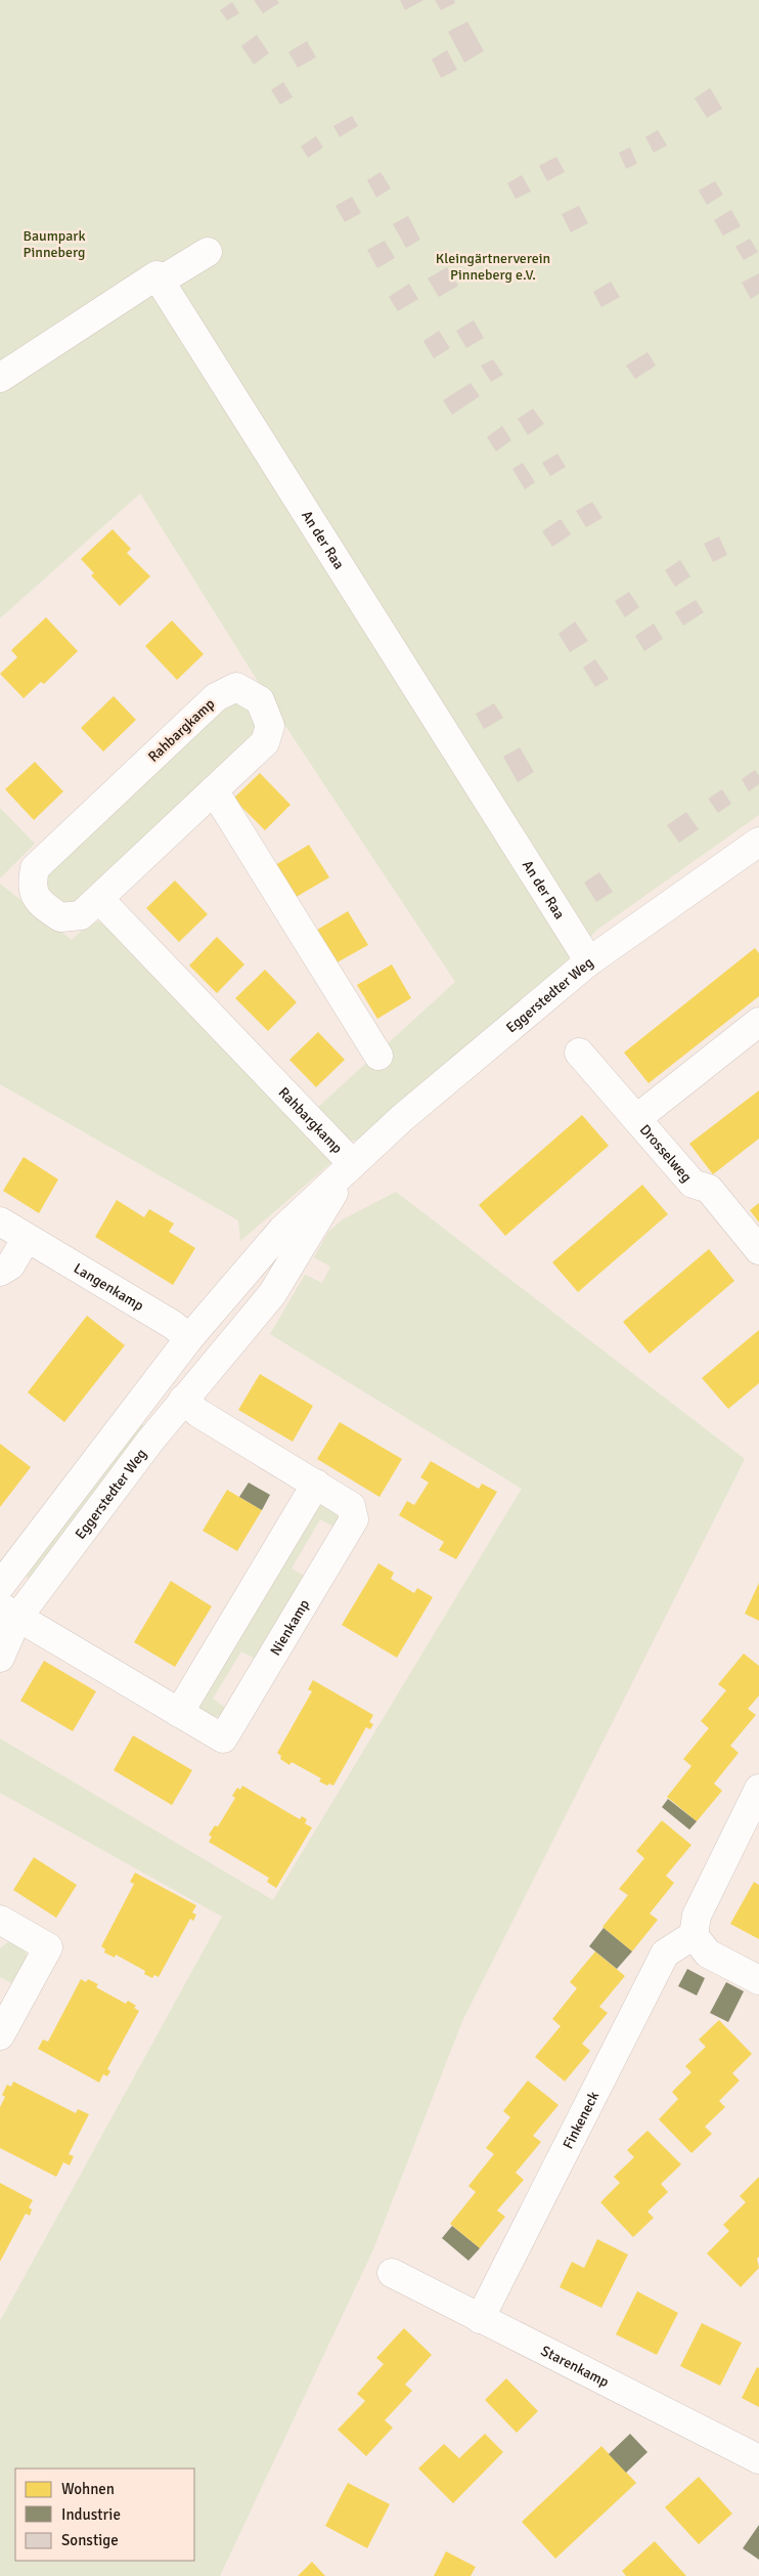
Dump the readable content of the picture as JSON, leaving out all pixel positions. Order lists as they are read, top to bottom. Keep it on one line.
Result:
{"streets":{"street":["An der Raa","Rahbargkamp","Eggerstedter Weg","Drosselweg","Langenkamp","Nienkamp","Finkeneck","Starenkamp"]},"crossings":[["An der Raa","Eggerstedter Weg"],["Rahbargkamp","Eggerstedter Weg"],["Eggerstedter Weg","Langenkamp"],["Eggerstedter Weg","Nienkamp"],["Finkeneck","Starenkamp"]],"parks":["Baumpark Pinneberg","Kleingärtnerverein Pinneberg e.V."],"legend":["Wohnen","Industrie","Sonstige"]}
